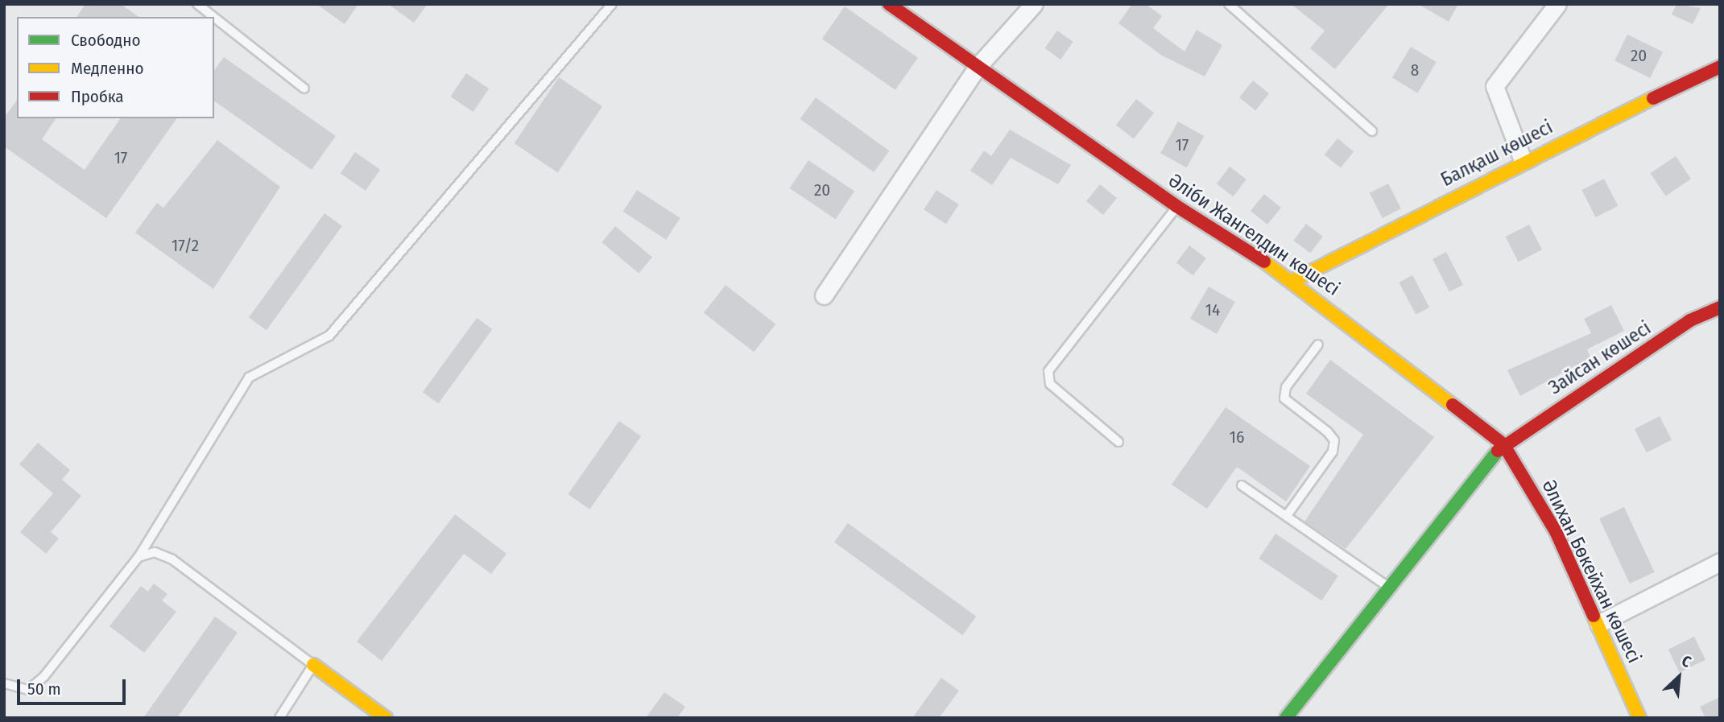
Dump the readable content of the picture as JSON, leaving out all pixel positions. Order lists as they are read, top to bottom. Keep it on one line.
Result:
{"streets":{"street":["Балқаш көшесі","Әліби Жангелдин көшесі","Зайсан көшесі","Әлихан Бөкейхан көшесі"]},"crossings":[["Балқаш көшесі","Әліби Жангелдин көшесі"],["Әліби Жангелдин көшесі","Зайсан көшесі"],["Әліби Жангелдин көшесі","Әлихан Бөкейхан көшесі"],["Зайсан көшесі","Әлихан Бөкейхан көшесі"]],"house_numbers":["20","8","17","17","20","17/2","14","16"],"legend":["Свободно","Медленно","Пробка"],"scale_bar":"50 m","north":"top right"}
